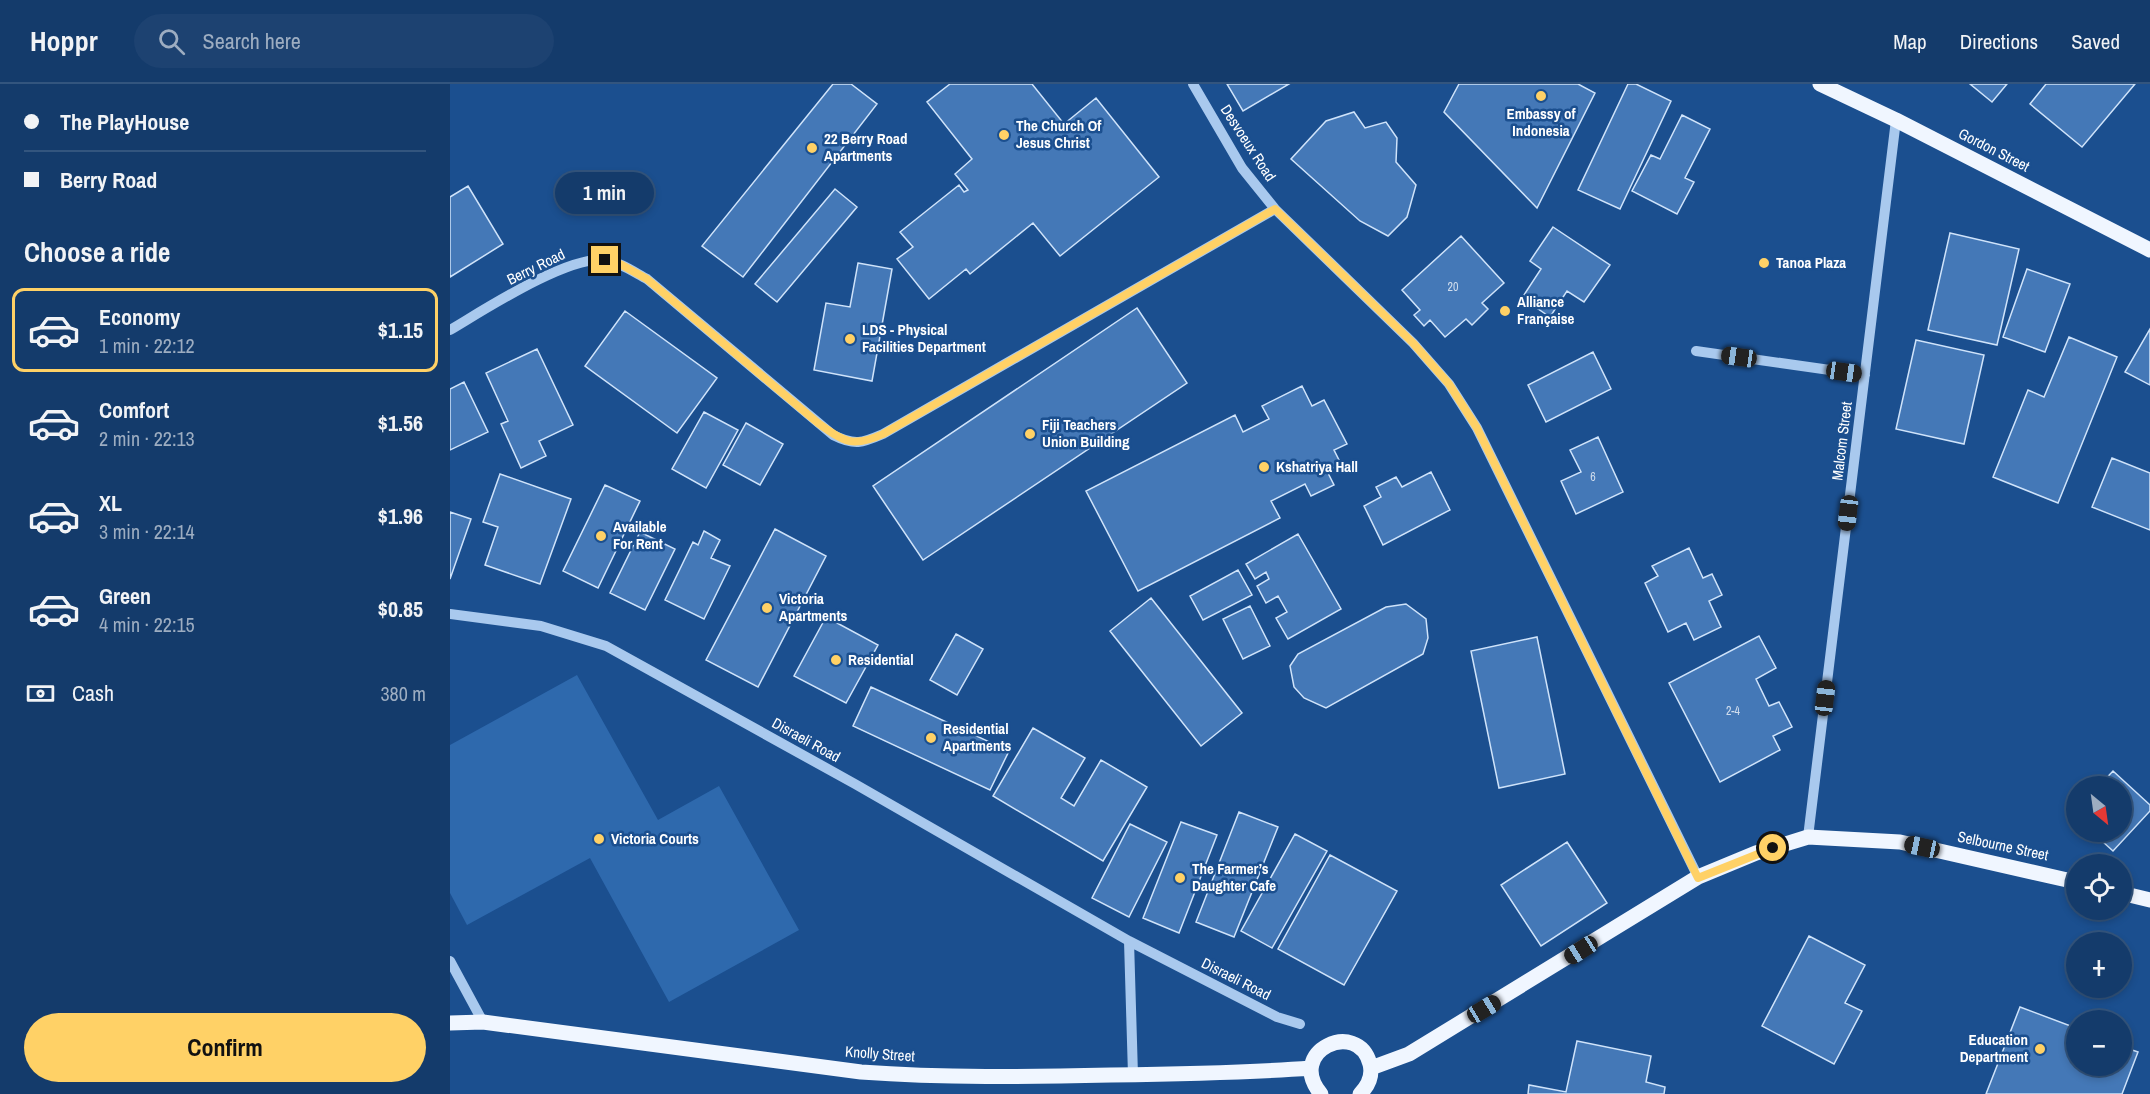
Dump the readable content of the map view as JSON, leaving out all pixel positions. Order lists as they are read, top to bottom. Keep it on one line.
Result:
{"streets":{"main road":["Gordon Street","Selbourne Street","Knolly Street"],"street":["Desvoeux Road","Berry Road","Malcom Street","Disraeli Road"]},"crossings":[["Desvoeux Road","Berry Road"],["Desvoeux Road","Selbourne Street"],["Gordon Street","Malcom Street"],["Malcom Street","Selbourne Street"]],"places":["Embassy of Indonesia","The Church Of Jesus Christ","22 Berry Road Apartments","Tanoa Plaza","Alliance Française","LDS - Physical Facilities Department","Fiji Teachers Union Building","Kshatriya Hall","Available For Rent","Victoria Apartments","Residential","Residential Apartments","Victoria Courts","The Farmer’s Daughter Cafe","Education Department"],"house_numbers":["20","6","2-4"],"north":"bottom right","page":{"header":"Hoppr","search":"Search here","nav":["Map","Directions","Saved"],"banner":["The PlayHouse","Berry Road"],"bubble":"1 min","heading":"Choose a ride","list":[{"name":"Economy","note":"1 min · 22:12","value":"$1.15"},{"name":"Comfort","note":"2 min · 22:13","value":"$1.56"},{"name":"XL","note":"3 min · 22:14","value":"$1.96"},{"name":"Green","note":"4 min · 22:15","value":"$0.85"}],"pay":["Cash","380 m"],"map_buttons":["+","−"],"buttons":"Confirm"}}
